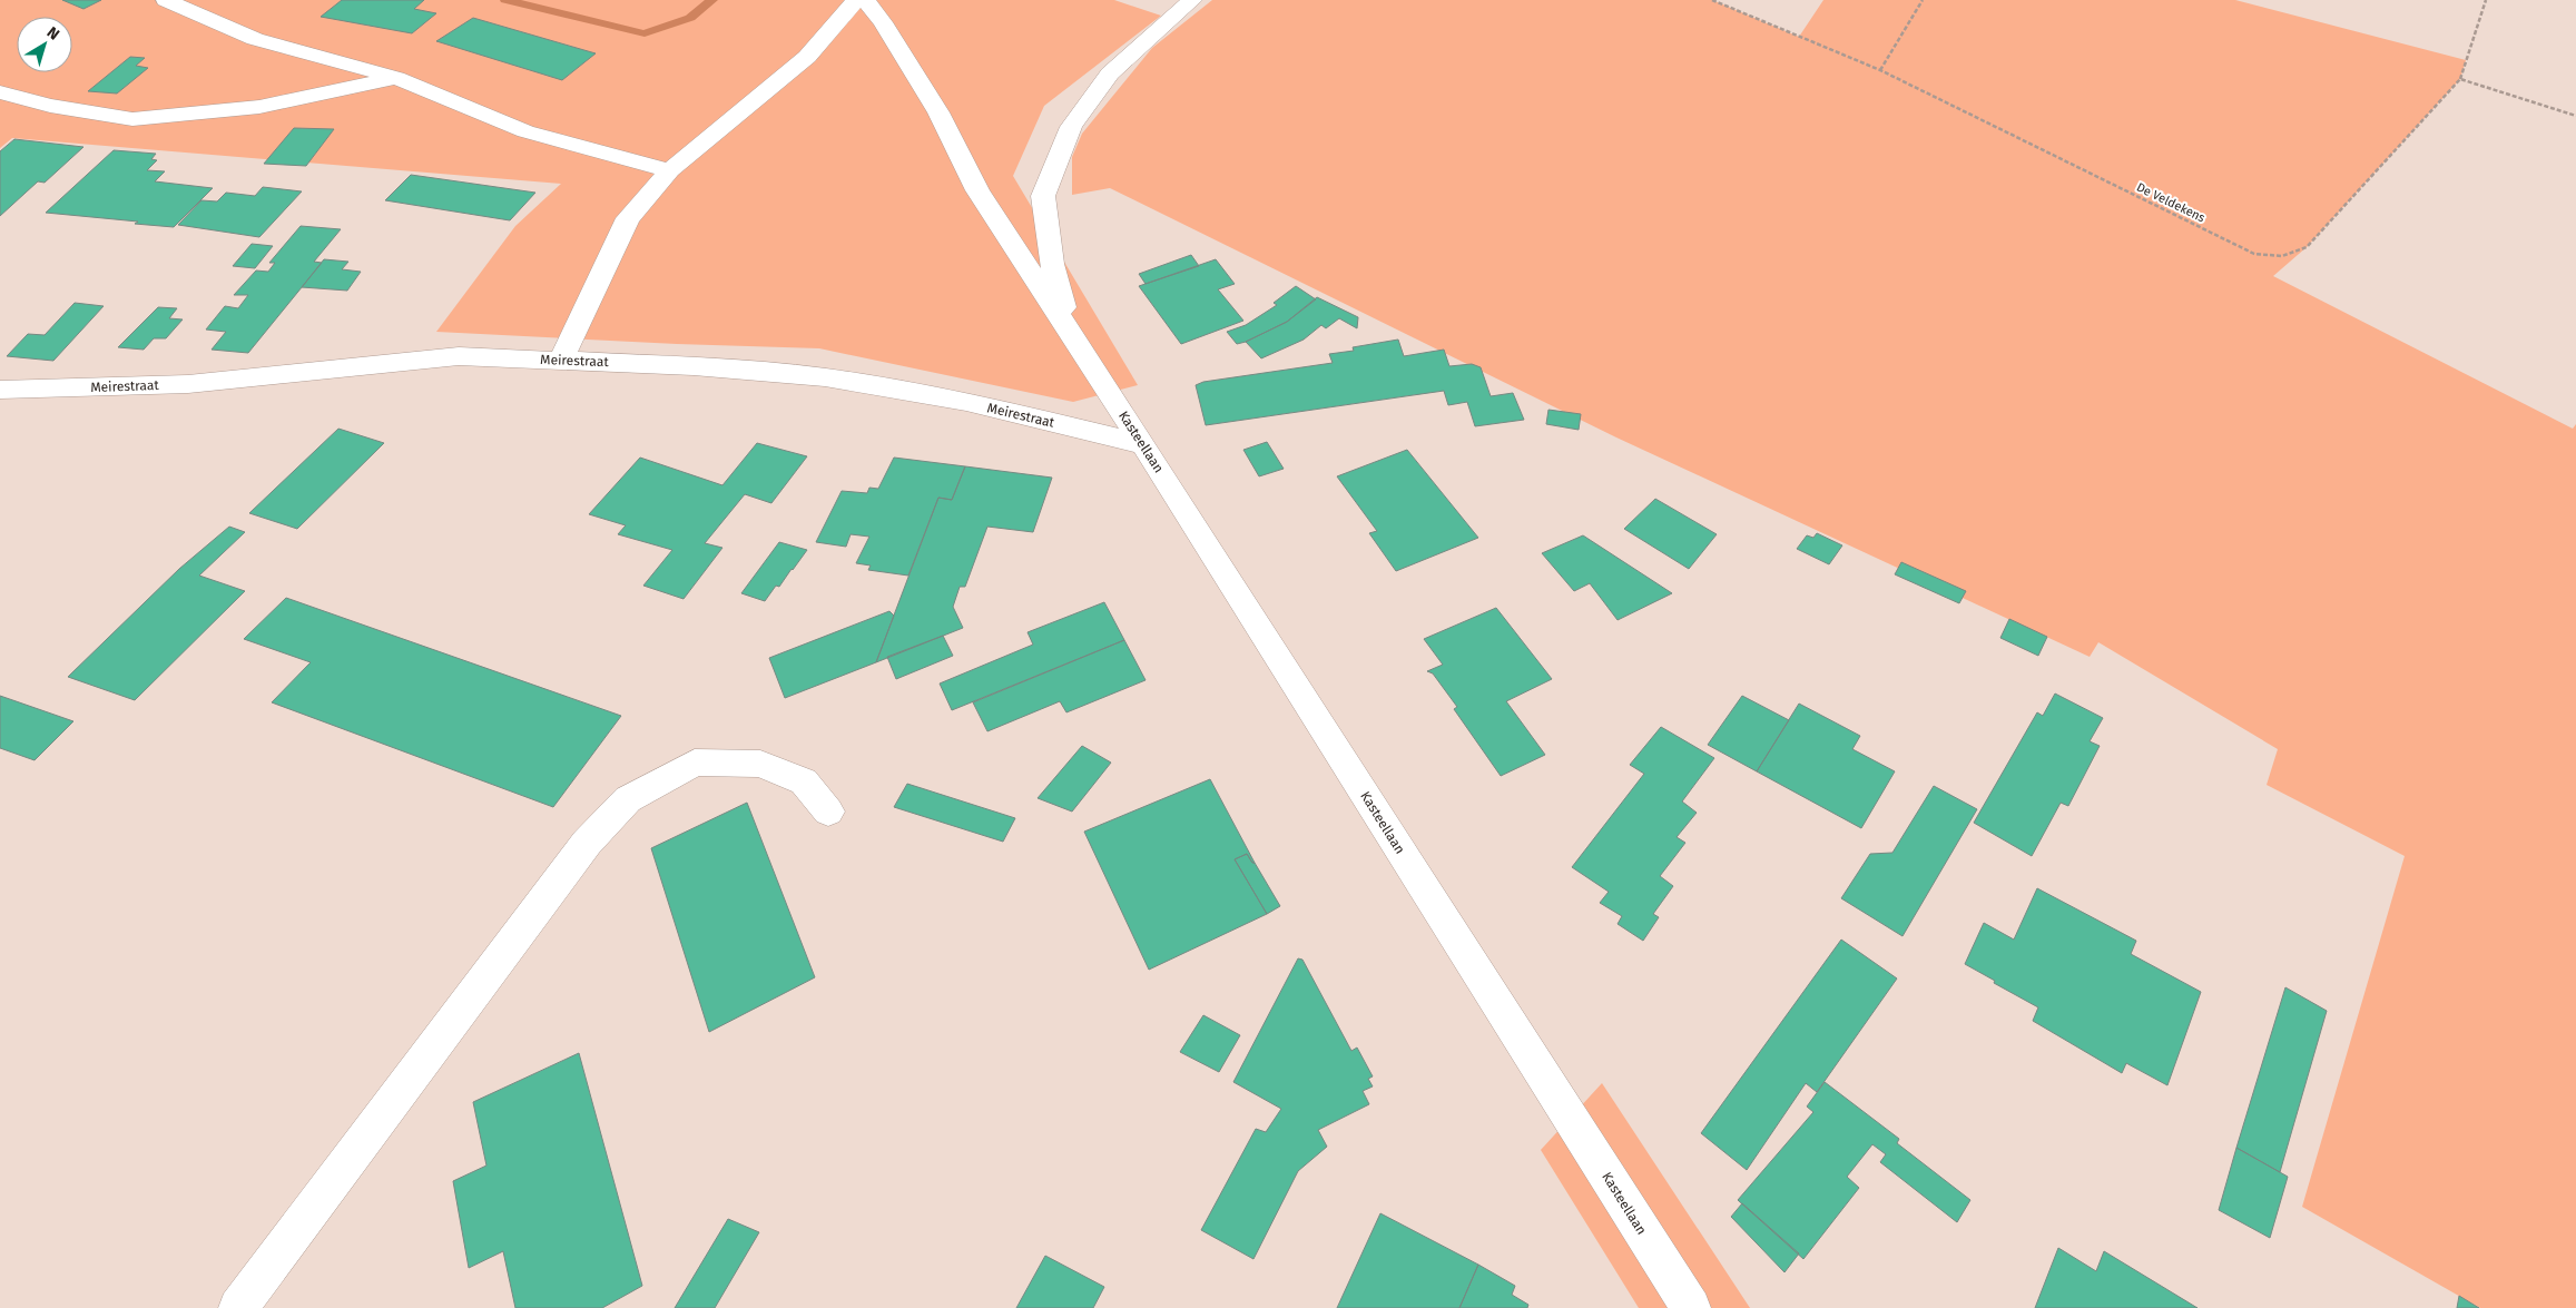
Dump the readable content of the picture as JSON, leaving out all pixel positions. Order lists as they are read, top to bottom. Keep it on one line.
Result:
{"streets":{"street":["Meirestraat","Kasteellaan"],"path":["De Veldekens"]},"crossings":[["Meirestraat","Kasteellaan"]],"north":"top right"}
